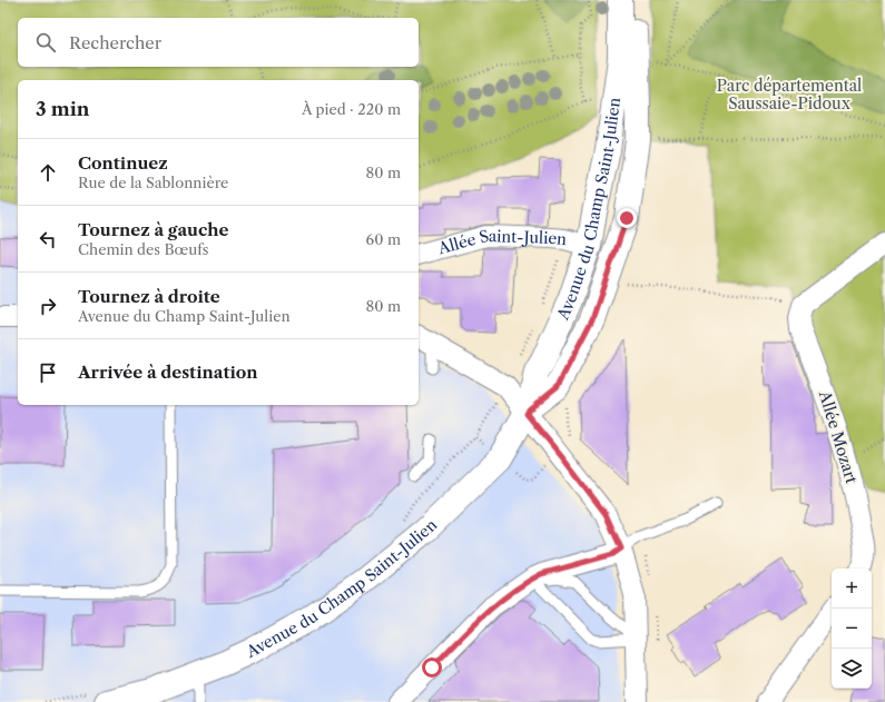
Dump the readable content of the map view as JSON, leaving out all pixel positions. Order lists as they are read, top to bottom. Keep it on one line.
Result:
{"streets":{"main road":["Avenue du Champ Saint-Julien"],"street":["Allée Saint-Julien","Allée Mozart"]},"crossings":[["Avenue du Champ Saint-Julien","Allée Saint-Julien"]],"parks":["Parc départemental Saussaie-Pidoux"],"page":{"search":"Rechercher","heading":["3 min","À pied · 220 m"],"list":[["Continuez","Rue de la Sablonnière","80 m"],["Tournez à gauche","Chemin des Bœufs","60 m"],["Tournez à droite","Avenue du Champ Saint-Julien","80 m"],"Arrivée à destination"],"map_buttons":["+","−"]}}
